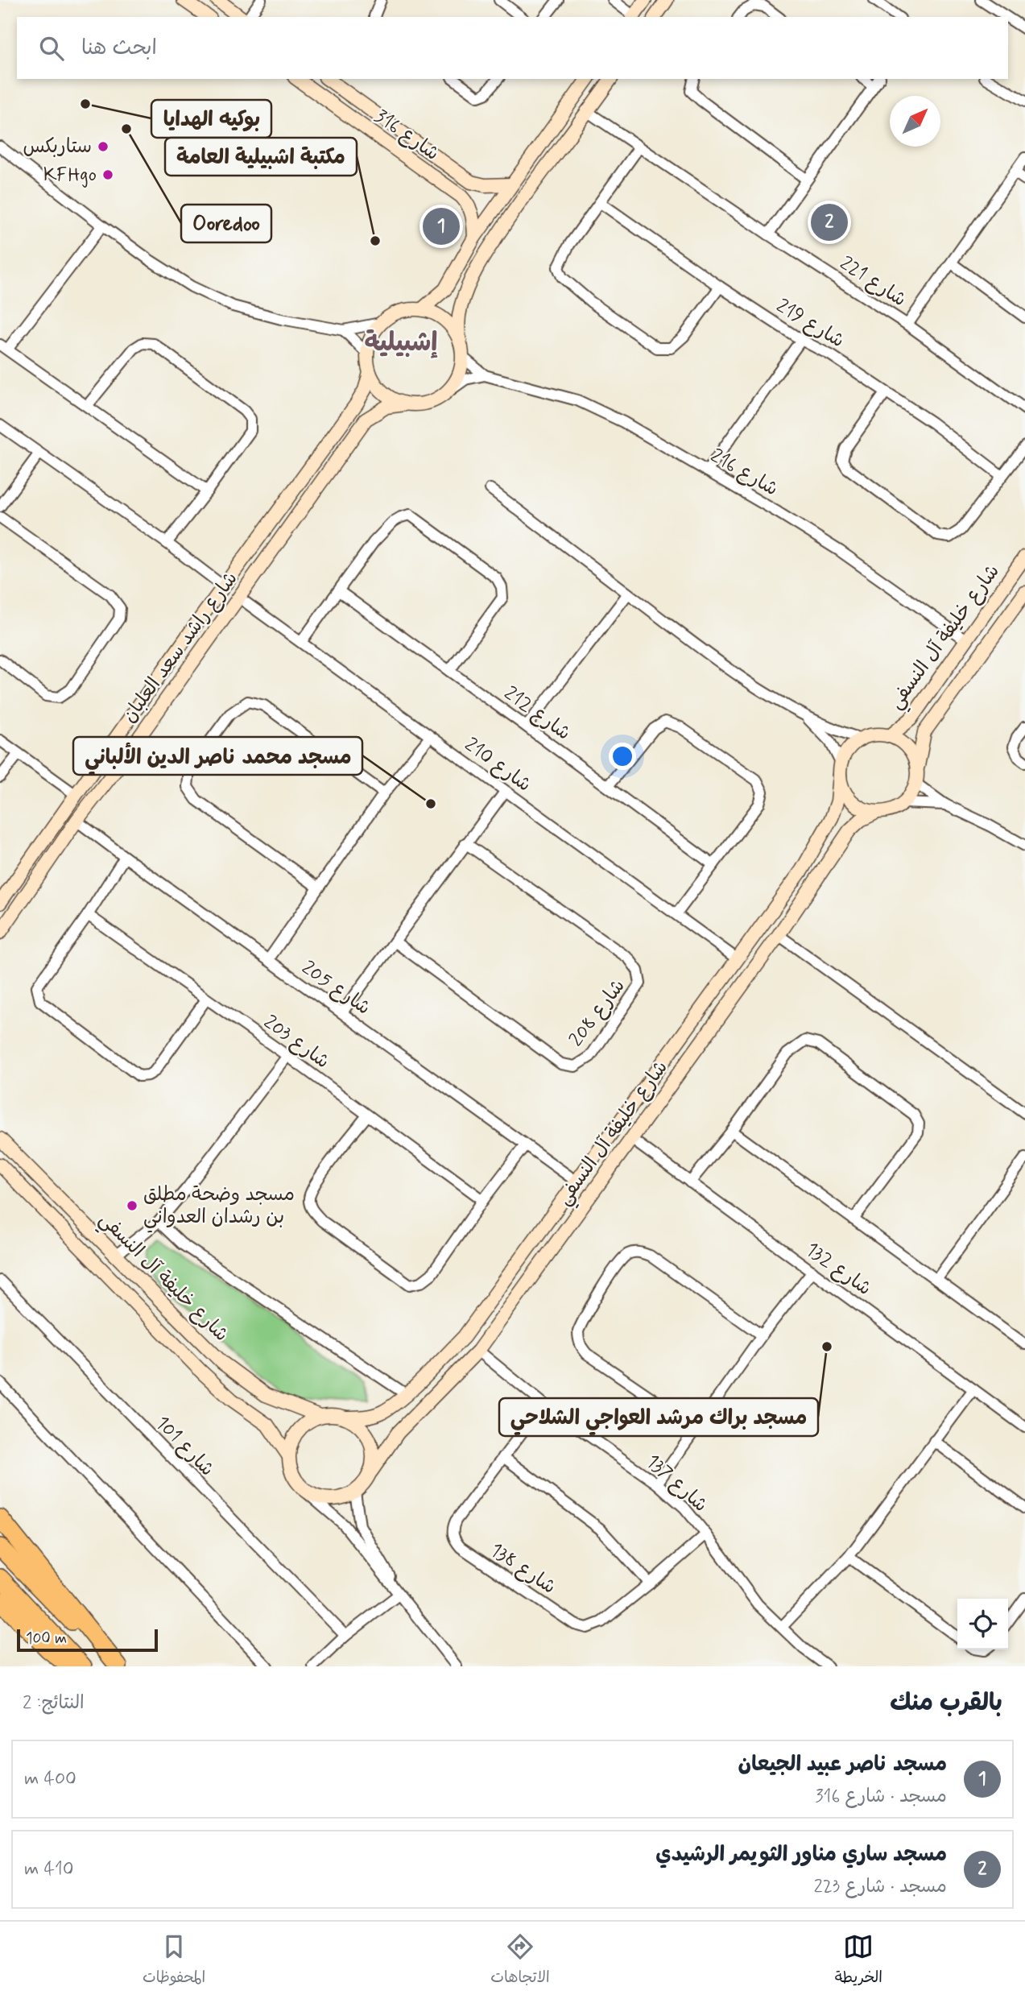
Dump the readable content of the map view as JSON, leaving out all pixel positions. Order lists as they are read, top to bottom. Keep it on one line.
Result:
{"streets":{"street":["شارع 316","شارع 221","شارع 219","شارع 216","شارع خليفة آل النسفي","شارع راشد سعد العلبان","شارع 212","شارع 210","شارع 205","شارع 208","شارع 203","شارع 132","شارع 101","شارع 137","شارع 138"]},"crossings":[["شارع 216","شارع خليفة آل النسفي"],["شارع 216","شارع راشد سعد العلبان"],["شارع خليفة آل النسفي","شارع 210"],["شارع خليفة آل النسفي","شارع 205"],["شارع خليفة آل النسفي","شارع 132"],["شارع خليفة آل النسفي","شارع 137"],["شارع راشد سعد العلبان","شارع 210"],["شارع راشد سعد العلبان","شارع 205"],["شارع 137","شارع 138"]],"districts":["إشبيلية"],"places":["بوكيه الهدايا","Ooredoo","ستاربكس","KFHgo","مكتبة اشبيلية العامة","مسجد محمد ناصر الدين الألباني","مسجد وضحة مطلق بن رشدان العدواني","مسجد براك مرشد العواجي الشلاحي"],"scale_bar":"100 m","north":"top right","page":{"search":"ابحث هنا","pins":["2","1"],"scale":"100 m","heading":["بالقرب منك","النتائج: 2"],"list":[{"mark":"1","name":"مسجد ناصر عبيد الجيعان","note":"مسجد · شارع 316","value":"400 m"},{"mark":"2","name":"مسجد ساري مناور الثويمر الرشيدي","note":"مسجد · شارع 223","value":"410 m"}],"nav":["الخريطة","الاتجاهات","المحفوظات"]}}
